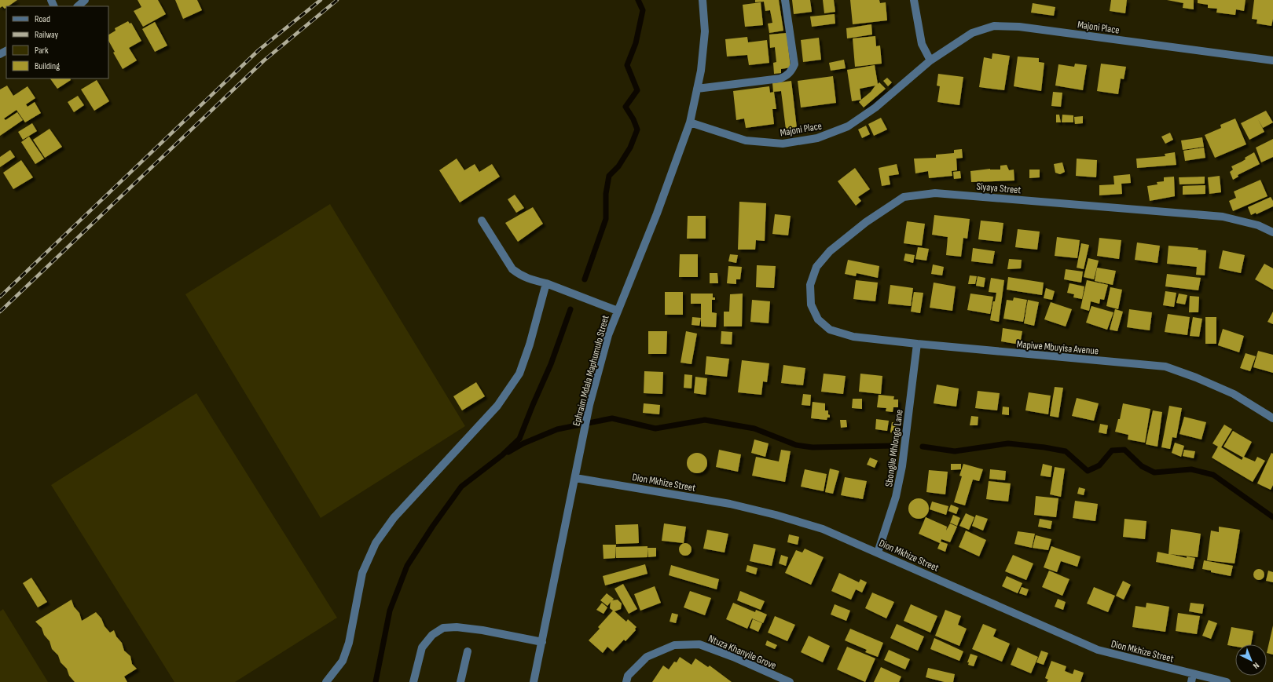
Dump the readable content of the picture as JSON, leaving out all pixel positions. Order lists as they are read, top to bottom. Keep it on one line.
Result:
{"streets":{"street":["Majoni Place","Siyaya Street","Mapiwe Mbuyisa Avenue","Ephraim Mdala Maphumulo Street","Sbongile Mhlongo Lane","Dion Mkhize Street","Ntuza Khanyile Grove"]},"crossings":[["Majoni Place","Ephraim Mdala Maphumulo Street"],["Siyaya Street","Mapiwe Mbuyisa Avenue"],["Mapiwe Mbuyisa Avenue","Sbongile Mhlongo Lane"],["Ephraim Mdala Maphumulo Street","Dion Mkhize Street"],["Sbongile Mhlongo Lane","Dion Mkhize Street"]],"legend":["Road","Railway","Park","Building"],"north":"bottom right"}
